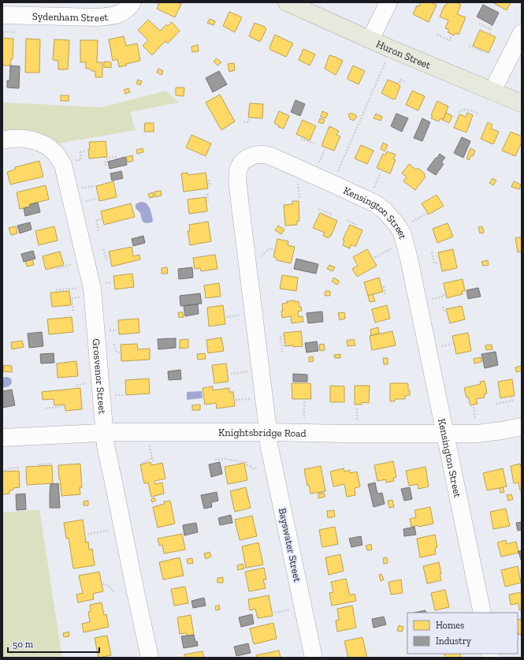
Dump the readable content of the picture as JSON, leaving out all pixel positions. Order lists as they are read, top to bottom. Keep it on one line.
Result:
{"streets":{"main road":["Huron Street"],"street":["Sydenham Street","Kensington Street","Grosvenor Street","Knightsbridge Road","Bayswater Street"]},"crossings":[["Kensington Street","Knightsbridge Road"],["Kensington Street","Bayswater Street"],["Grosvenor Street","Knightsbridge Road"],["Knightsbridge Road","Bayswater Street"]],"legend":["Homes","Industry"],"scale_bar":"50 m"}
